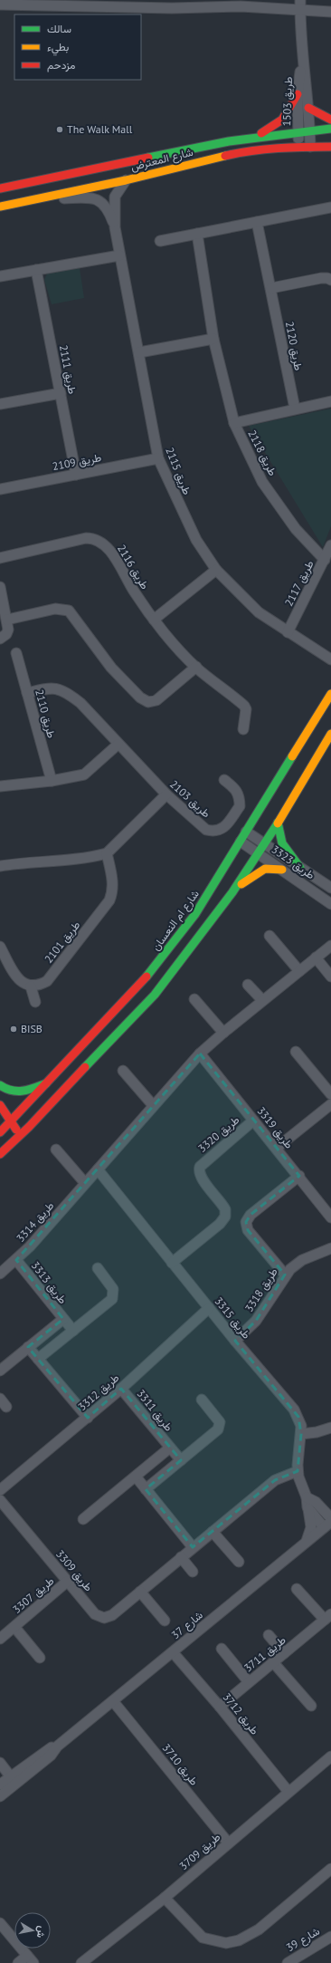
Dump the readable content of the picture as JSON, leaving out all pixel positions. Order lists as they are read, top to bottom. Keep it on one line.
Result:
{"streets":{"main road":["شارع المعترض","شارع ام النعسان"],"street":["طريق 1503","طريق 2120","طريق 2111","طريق 2118","طريق 2109","طريق 2115","طريق 2116","طريق 2117","طريق 2110","طريق 2103","طريق 3323","طريق 2101","طريق 3319","طريق 3320","طريق 3314","طريق 3313","طريق 3318","طريق 3315","طريق 3312","طريق 3311","طريق 3309","طريق 3307","شارع 37","طريق 3711","طريق 3712","طريق 3710","طريق 3709","شارع 39"]},"crossings":[["طريق 1503","شارع المعترض"],["شارع المعترض","طريق 2115"],["طريق 2111","طريق 2109"],["طريق 2118","طريق 2117"],["طريق 2109","طريق 2115"],["طريق 2115","طريق 2117"],["طريق 2110","طريق 2103"],["طريق 3323","شارع ام النعسان"],["طريق 3319","طريق 3320"],["طريق 3319","طريق 3314"],["طريق 3320","طريق 3315"],["طريق 3314","طريق 3313"],["طريق 3314","طريق 3315"],["طريق 3318","طريق 3315"],["طريق 3315","طريق 3312"],["طريق 3315","طريق 3309"],["طريق 3315","شارع 37"],["طريق 3312","طريق 3311"],["طريق 3309","طريق 3307"],["شارع 37","طريق 3712"],["شارع 37","طريق 3710"],["طريق 3711","طريق 3712"],["طريق 3712","طريق 3709"],["طريق 3710","طريق 3709"]],"places":["The Walk Mall","BISB"],"legend":["سالك","بطيء","مزدحم"],"north":"right"}
